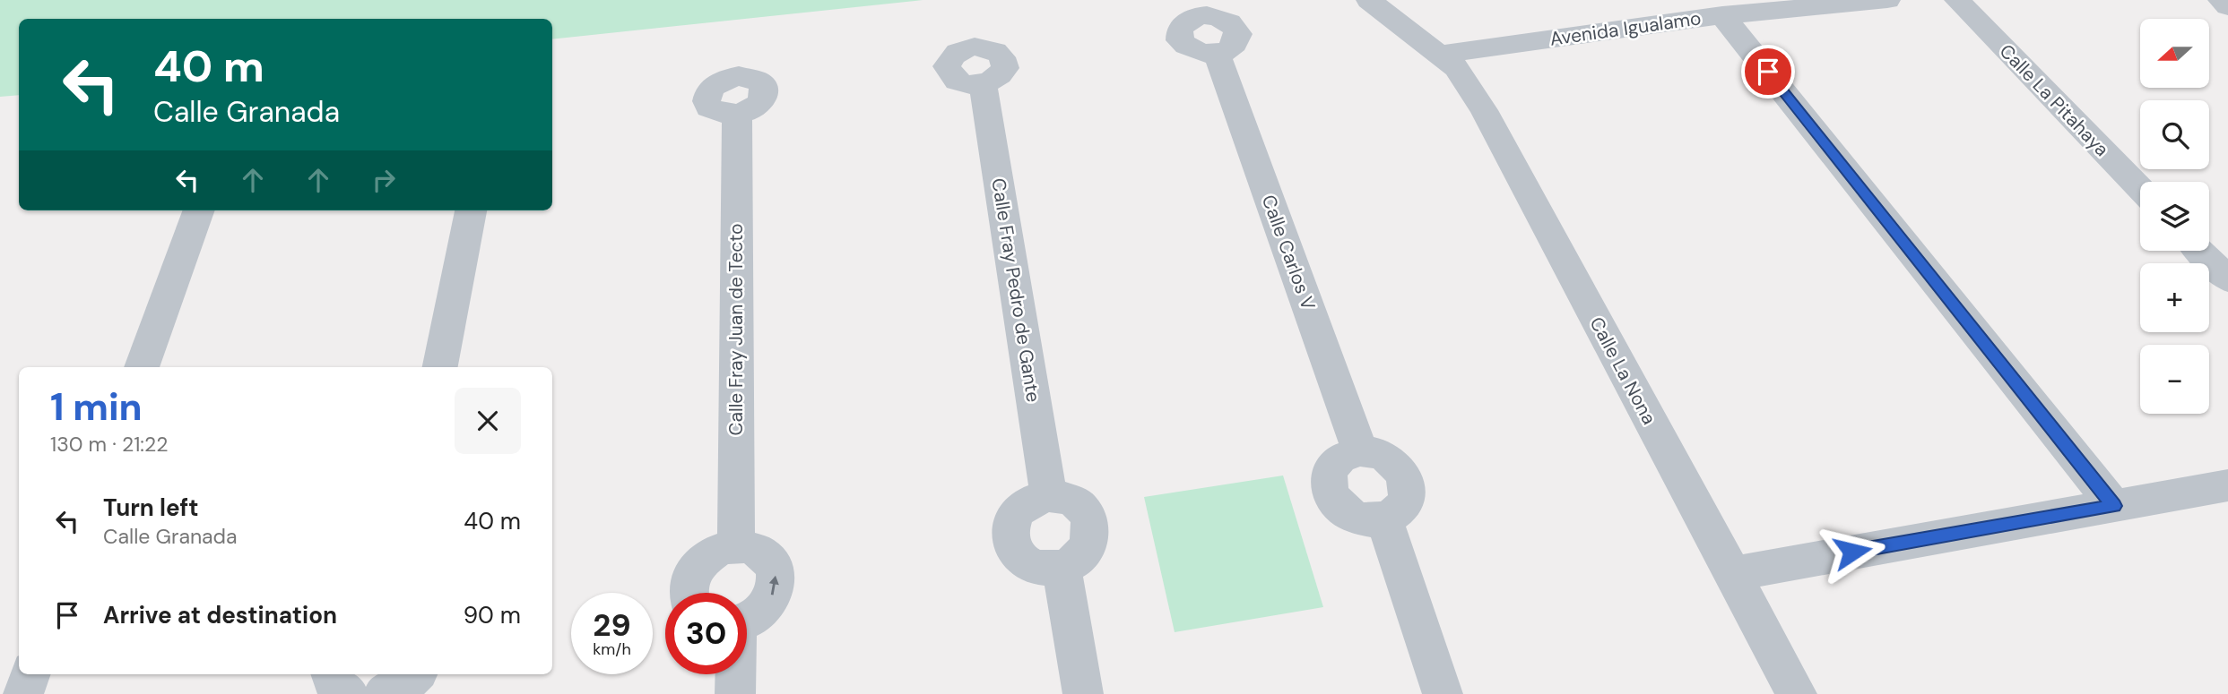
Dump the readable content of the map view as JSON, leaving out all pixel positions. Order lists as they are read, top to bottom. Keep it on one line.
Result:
{"streets":{"street":["Avenida Igualamo","Calle La Pitahaya","Calle Carlos V","Calle Fray Pedro de Gante","Calle Fray Juan de Tecto","Calle La Nona"]},"crossings":[["Avenida Igualamo","Calle La Nona"]],"north":"left","page":{"map_buttons":["+","−"],"turn":["40 m","Calle Granada"],"heading":["1 min","130 m · 21:22"],"list":[{"name":"Turn left","note":"Calle Granada","value":"40 m"},{"name":"Arrive at destination","value":"90 m"}],"speed":"29 km/h","limit":"30"}}
